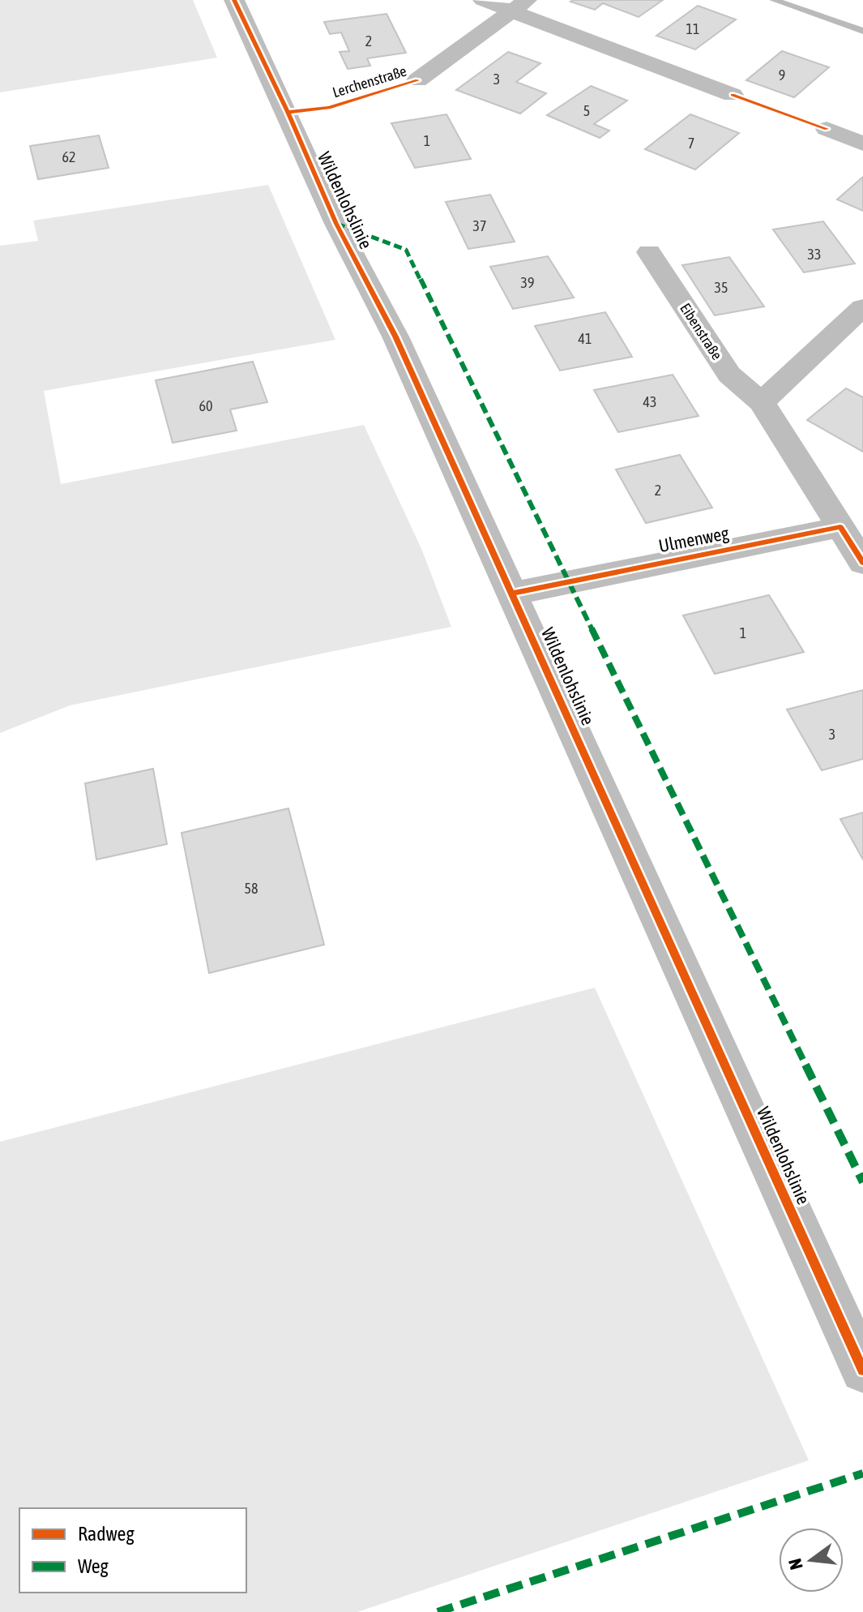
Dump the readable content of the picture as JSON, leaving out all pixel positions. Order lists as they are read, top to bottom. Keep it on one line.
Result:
{"streets":{"street":["Lerchenstraße","Wildenlohslinie","Eibenstraße","Ulmenweg"]},"crossings":[["Wildenlohslinie","Ulmenweg"],["Eibenstraße","Ulmenweg"]],"house_numbers":["11","2","9","3","5","1","7","62","37","33","39","35","41","43","60","2","1","3","58"],"legend":["Radweg","Weg"],"north":"left"}
